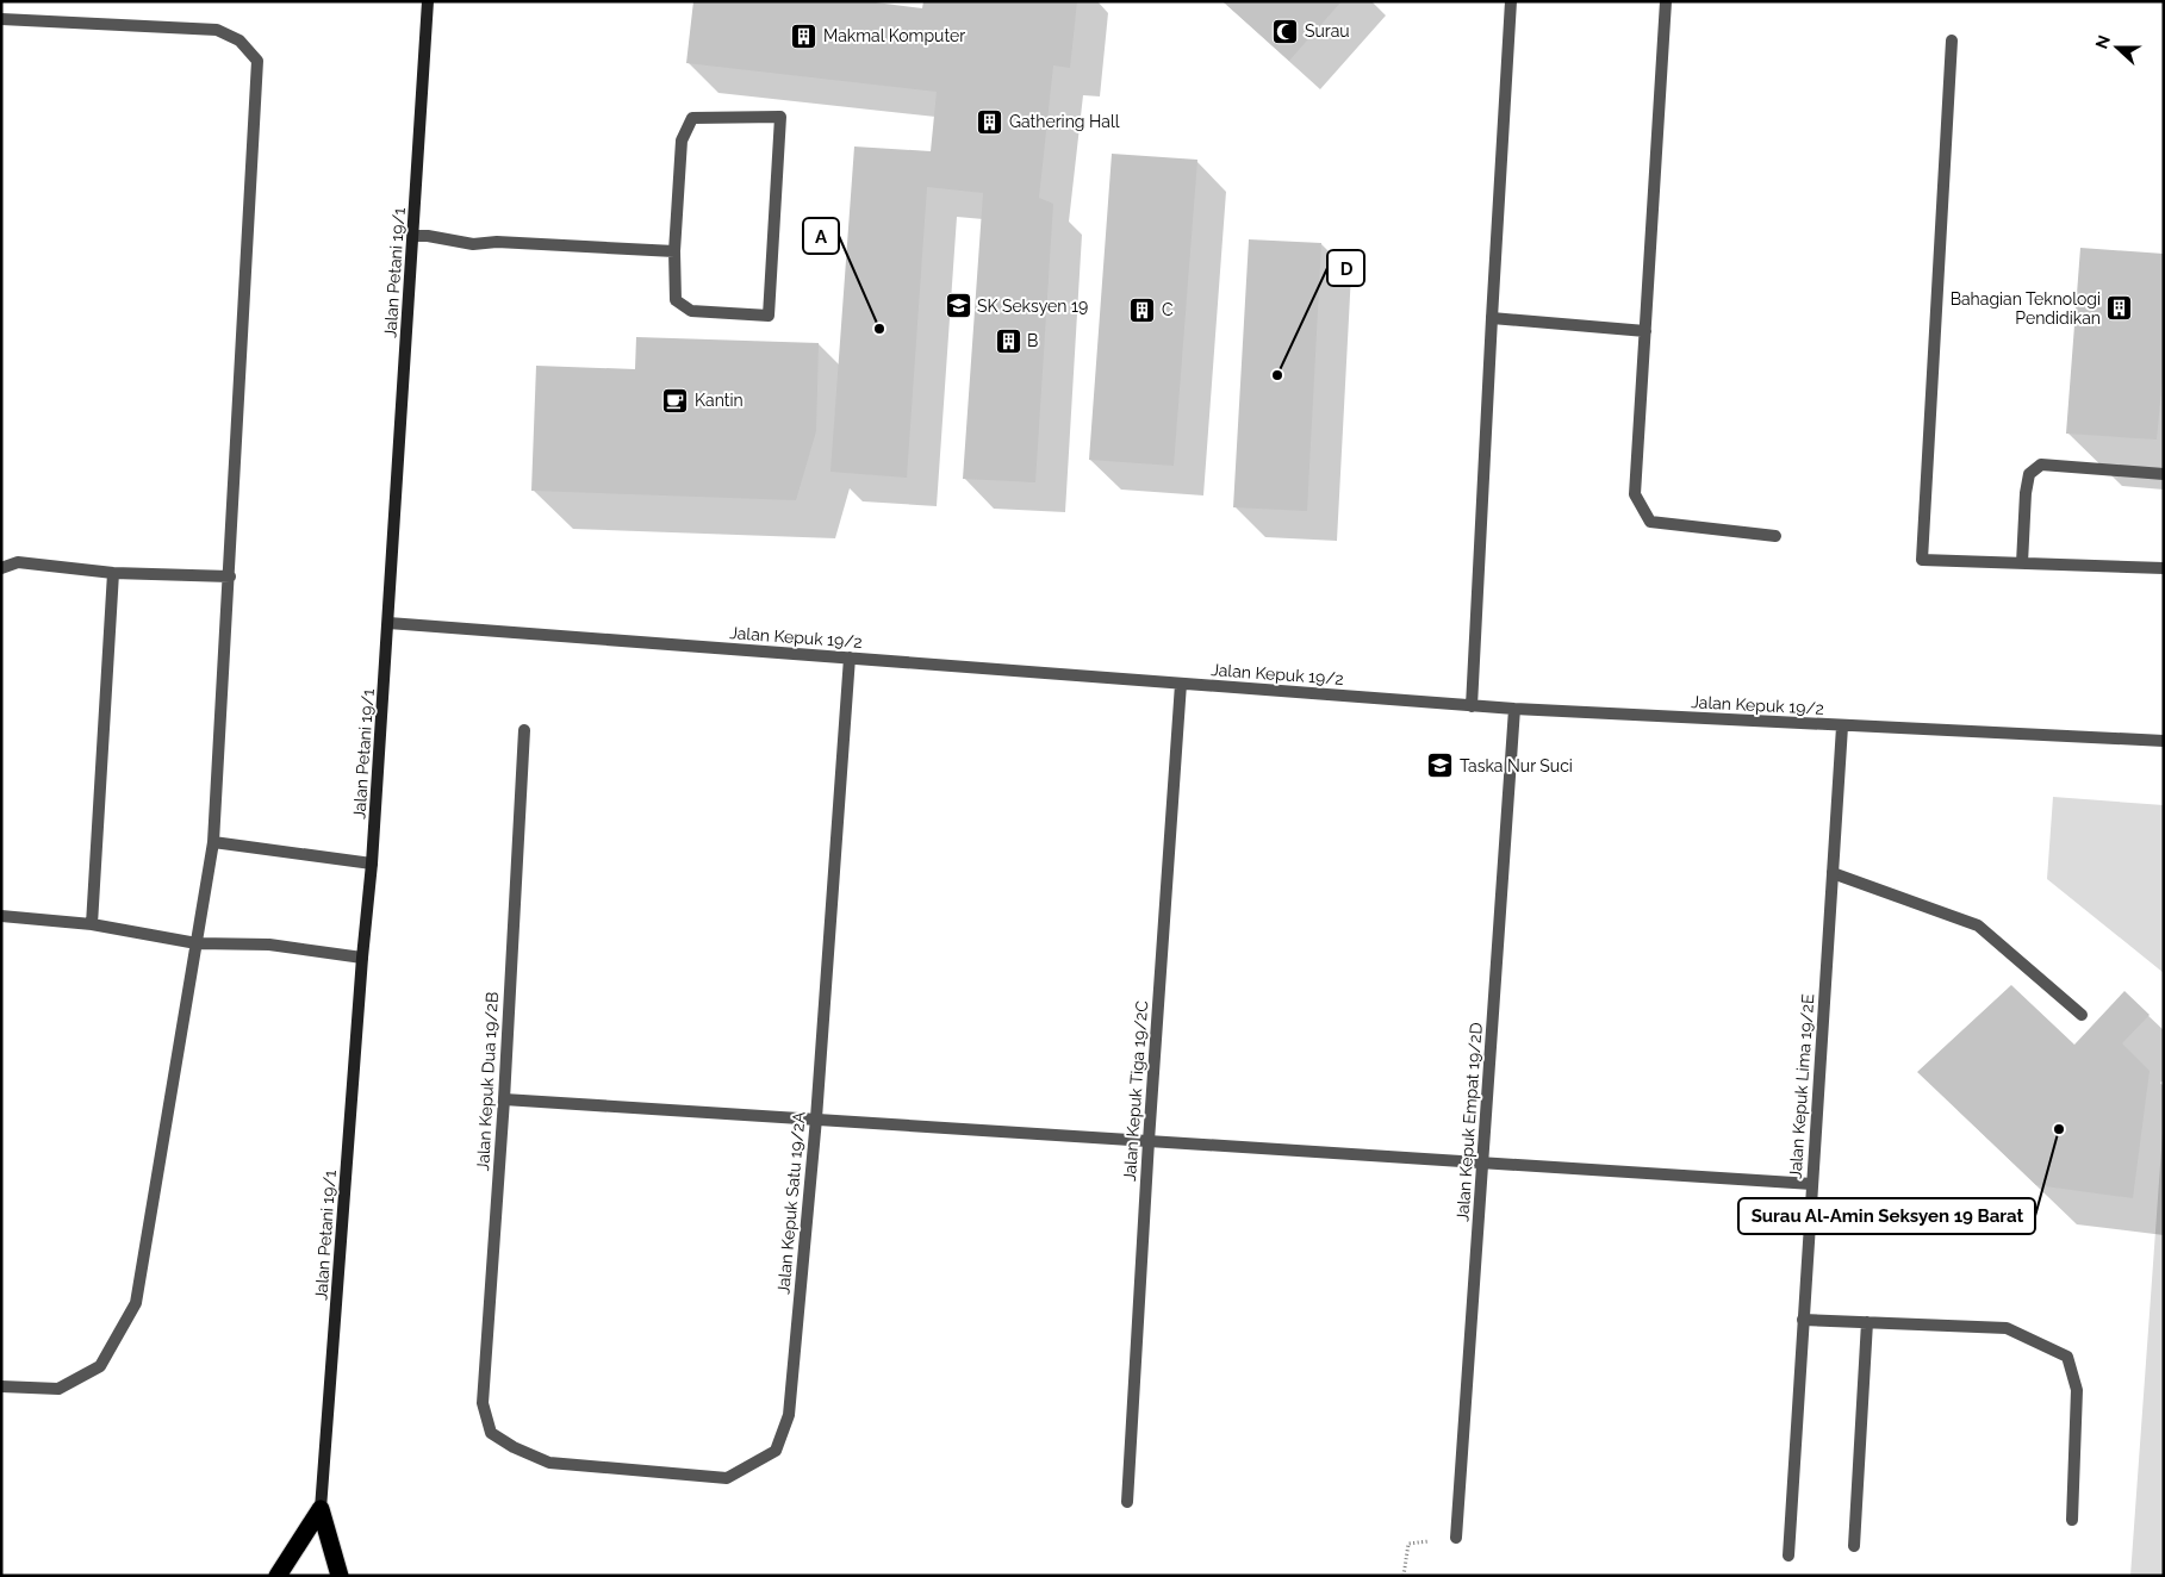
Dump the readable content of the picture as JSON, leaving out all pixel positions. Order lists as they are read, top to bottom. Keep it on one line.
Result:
{"streets":{"street":["Jalan Petani 19/1","Jalan Kepuk 19/2","Jalan Kepuk Dua 19/2B","Jalan Kepuk Lima 19/2E","Jalan Kepuk Tiga 19/2C","Jalan Kepuk Empat 19/2D","Jalan Kepuk Satu 19/2A"]},"crossings":[["Jalan Petani 19/1","Jalan Kepuk 19/2"],["Jalan Kepuk 19/2","Jalan Kepuk Lima 19/2E"],["Jalan Kepuk 19/2","Jalan Kepuk Tiga 19/2C"],["Jalan Kepuk 19/2","Jalan Kepuk Empat 19/2D"],["Jalan Kepuk 19/2","Jalan Kepuk Satu 19/2A"],["Jalan Kepuk Dua 19/2B","Jalan Kepuk Satu 19/2A"]],"places":{"mosque":["Surau"],"building":["Makmal Komputer","Gathering Hall","Bahagian Teknologi Pendidikan","C","B"],"school or university":["SK Seksyen 19","Taska Nur Suci"],"other":["A","D","Surau Al-Amin Seksyen 19 Barat"],"cafe":["Kantin"]},"north":"left"}
